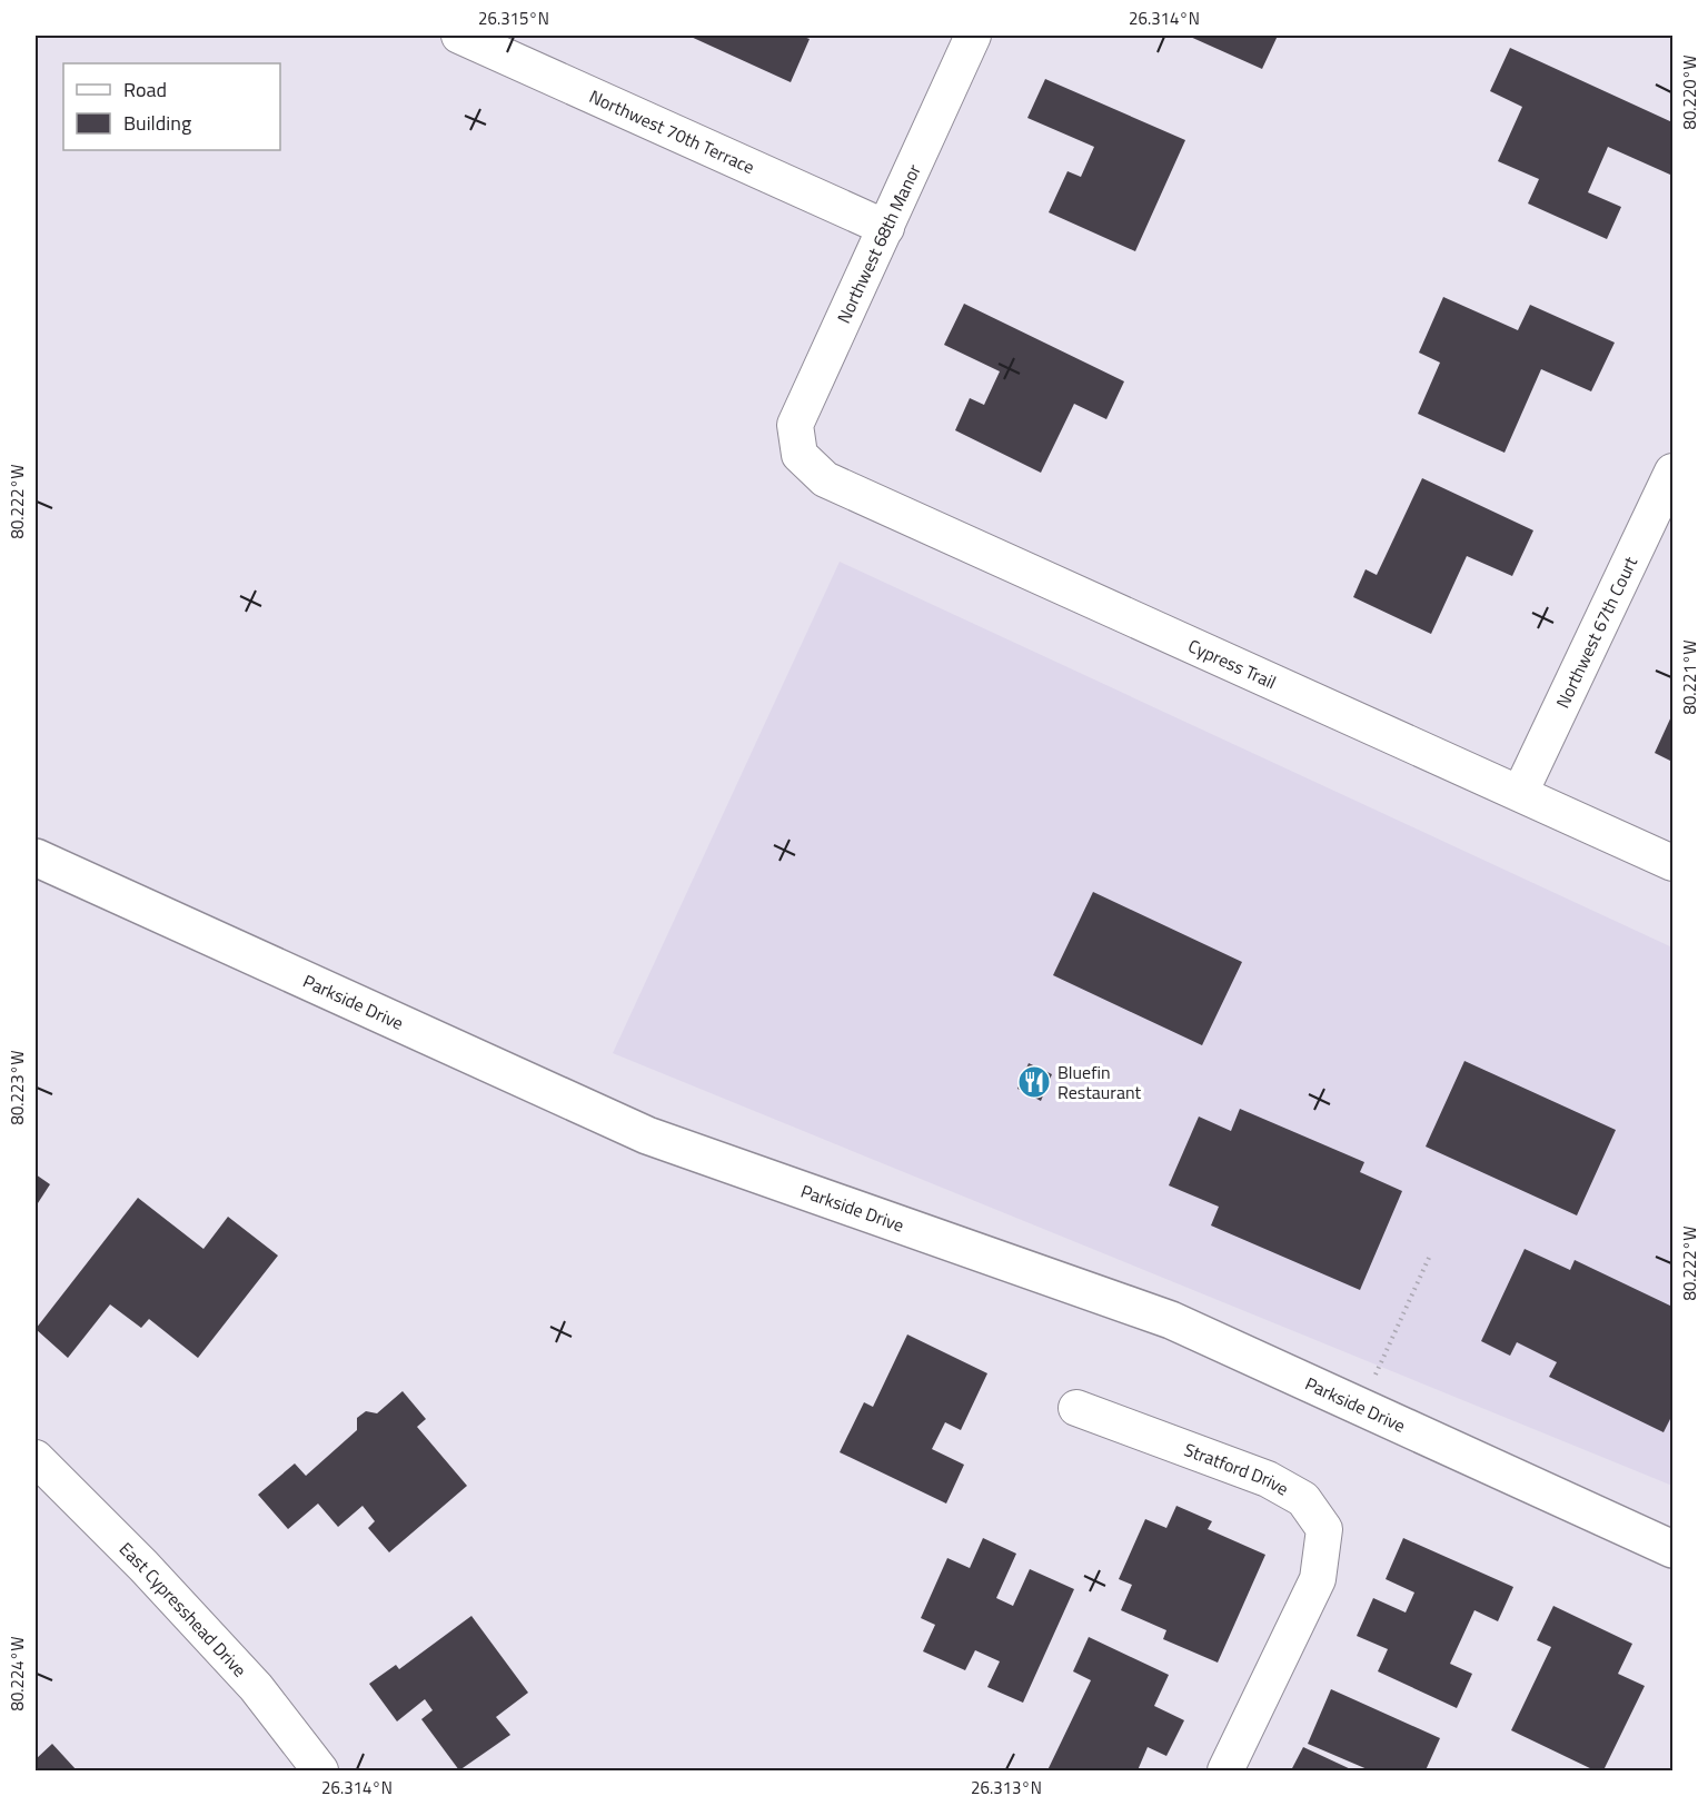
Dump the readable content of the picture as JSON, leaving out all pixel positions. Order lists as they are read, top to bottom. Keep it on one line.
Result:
{"streets":{"street":["Northwest 70th Terrace","Northwest 68th Manor","Northwest 67th Court","Cypress Trail","Parkside Drive","Stratford Drive","East Cypresshead Drive"]},"crossings":[["Northwest 70th Terrace","Northwest 68th Manor"],["Northwest 68th Manor","Cypress Trail"],["Northwest 67th Court","Cypress Trail"]],"places":{"restaurant":["Bluefin Restaurant"]},"legend":["Road","Building"],"coordinates":["26.315°N","26.314°N","80.220°W","80.222°W","80.221°W","80.223°W","80.224°W","26.313°N"]}
